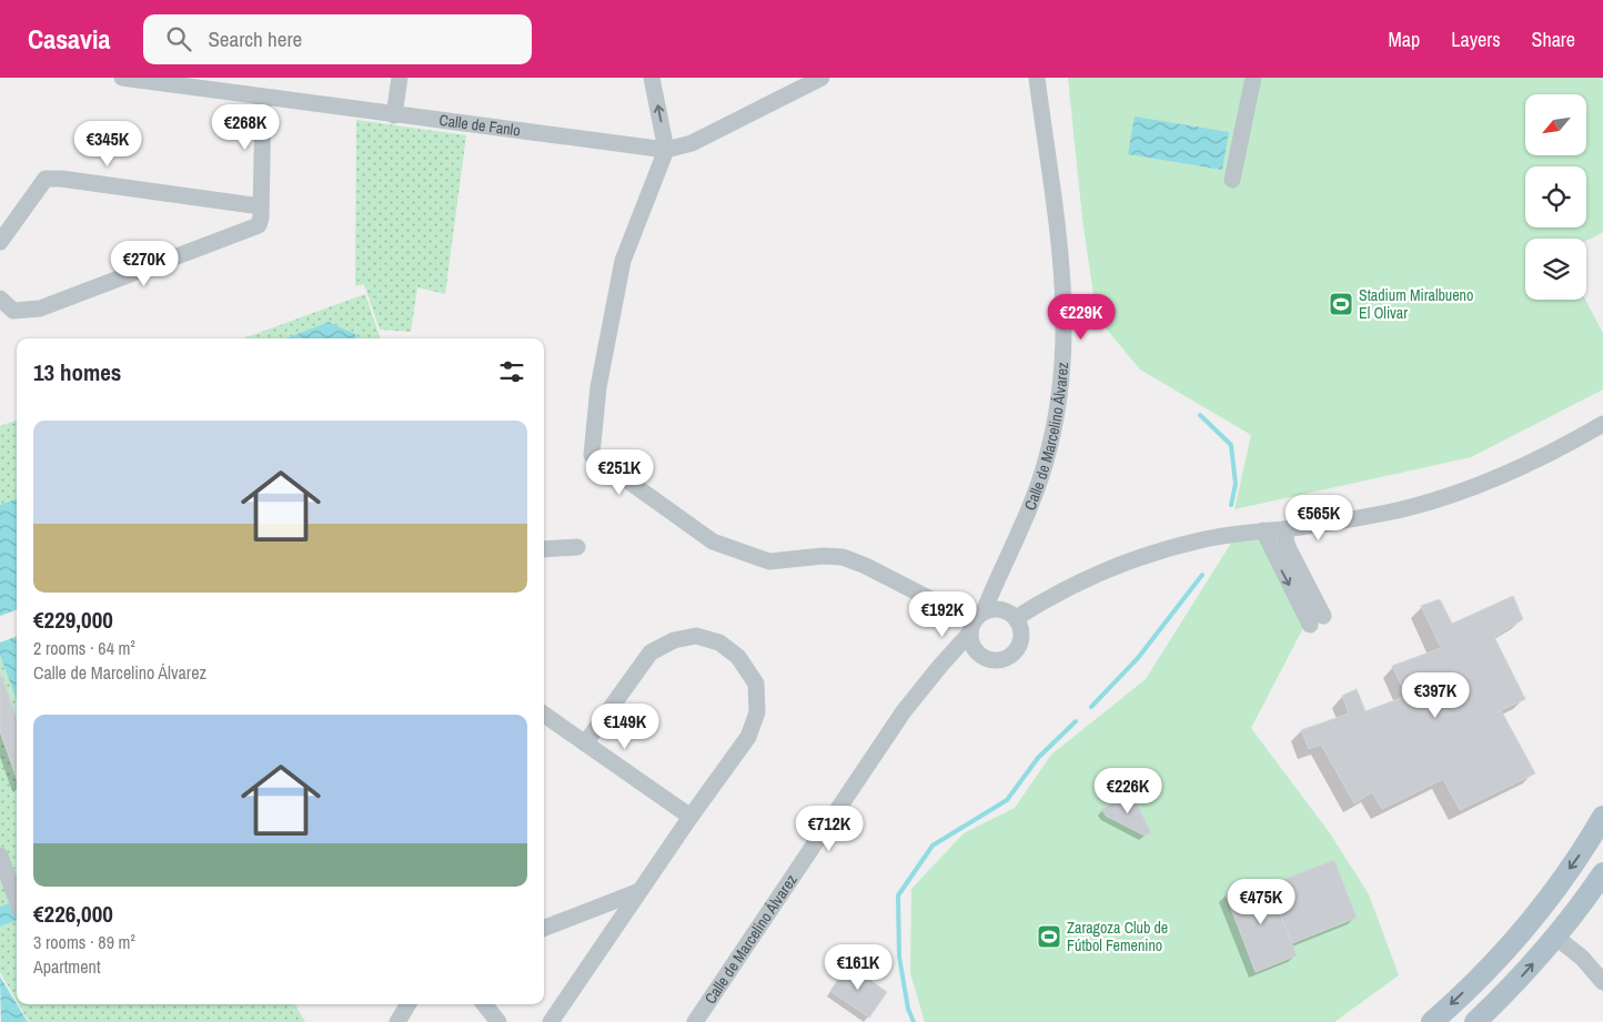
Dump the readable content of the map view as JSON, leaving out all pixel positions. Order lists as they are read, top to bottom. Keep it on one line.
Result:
{"streets":{"street":["Calle de Fanlo","Calle de Marcelino Álvarez"]},"places":{"sports":["Stadium Miralbueno El Olivar","Zaragoza Club de Fútbol Femenino"]},"north":"bottom left","page":{"header":"Casavia","search":"Search here","nav":["Map","Layers","Share"],"price":["€268K","€345K","€270K","€229K","€251K","€565K","€192K","€397K","€149K","€226K","€712K","€475K","€161K"],"heading":"13 homes","list":[{"name":"€229,000","note":"2 rooms · 64 m² · Calle de Marcelino Álvarez"},{"name":"€226,000","note":"3 rooms · 89 m² · Apartment"}]}}
